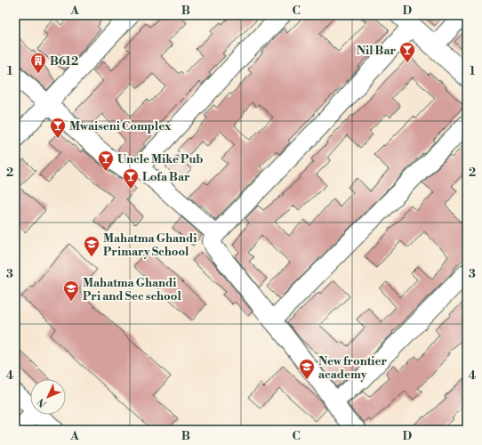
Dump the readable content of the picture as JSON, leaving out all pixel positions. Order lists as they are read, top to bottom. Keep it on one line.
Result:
{"places":{"bar":["Nil Bar","Mwaiseni Complex","Uncle Mike Pub","Lofa Bar"],"building":["B612"],"school or university":["Mahatma Ghandi Primary School","Mahatma Ghandi Pri and Sec school","New frontier academy"]},"north":"bottom left","grid":{"columns":["A","B","C","D"],"rows":["1","2","3","4"]}}
